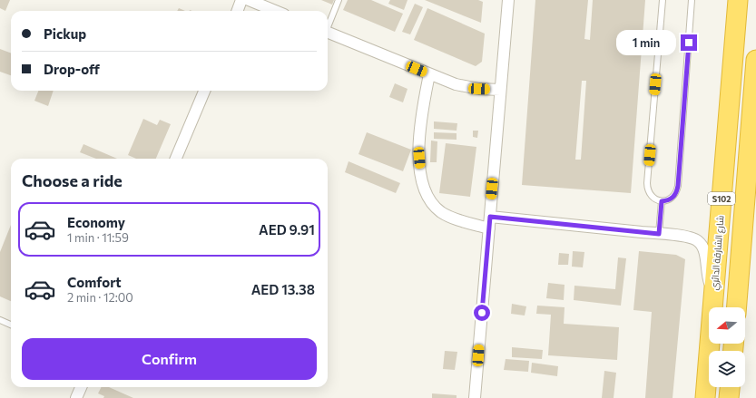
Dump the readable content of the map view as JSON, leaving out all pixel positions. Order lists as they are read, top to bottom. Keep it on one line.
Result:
{"streets":{"highway":["S102","شارع الشارقة الدائري"]},"north":"left","page":{"banner":["Pickup","Drop-off"],"bubble":"1 min","heading":"Choose a ride","list":[{"name":"Economy","note":"1 min · 11:59","value":"AED 9.91"},{"name":"Comfort","note":"2 min · 12:00","value":"AED 13.38"}],"buttons":"Confirm"}}
